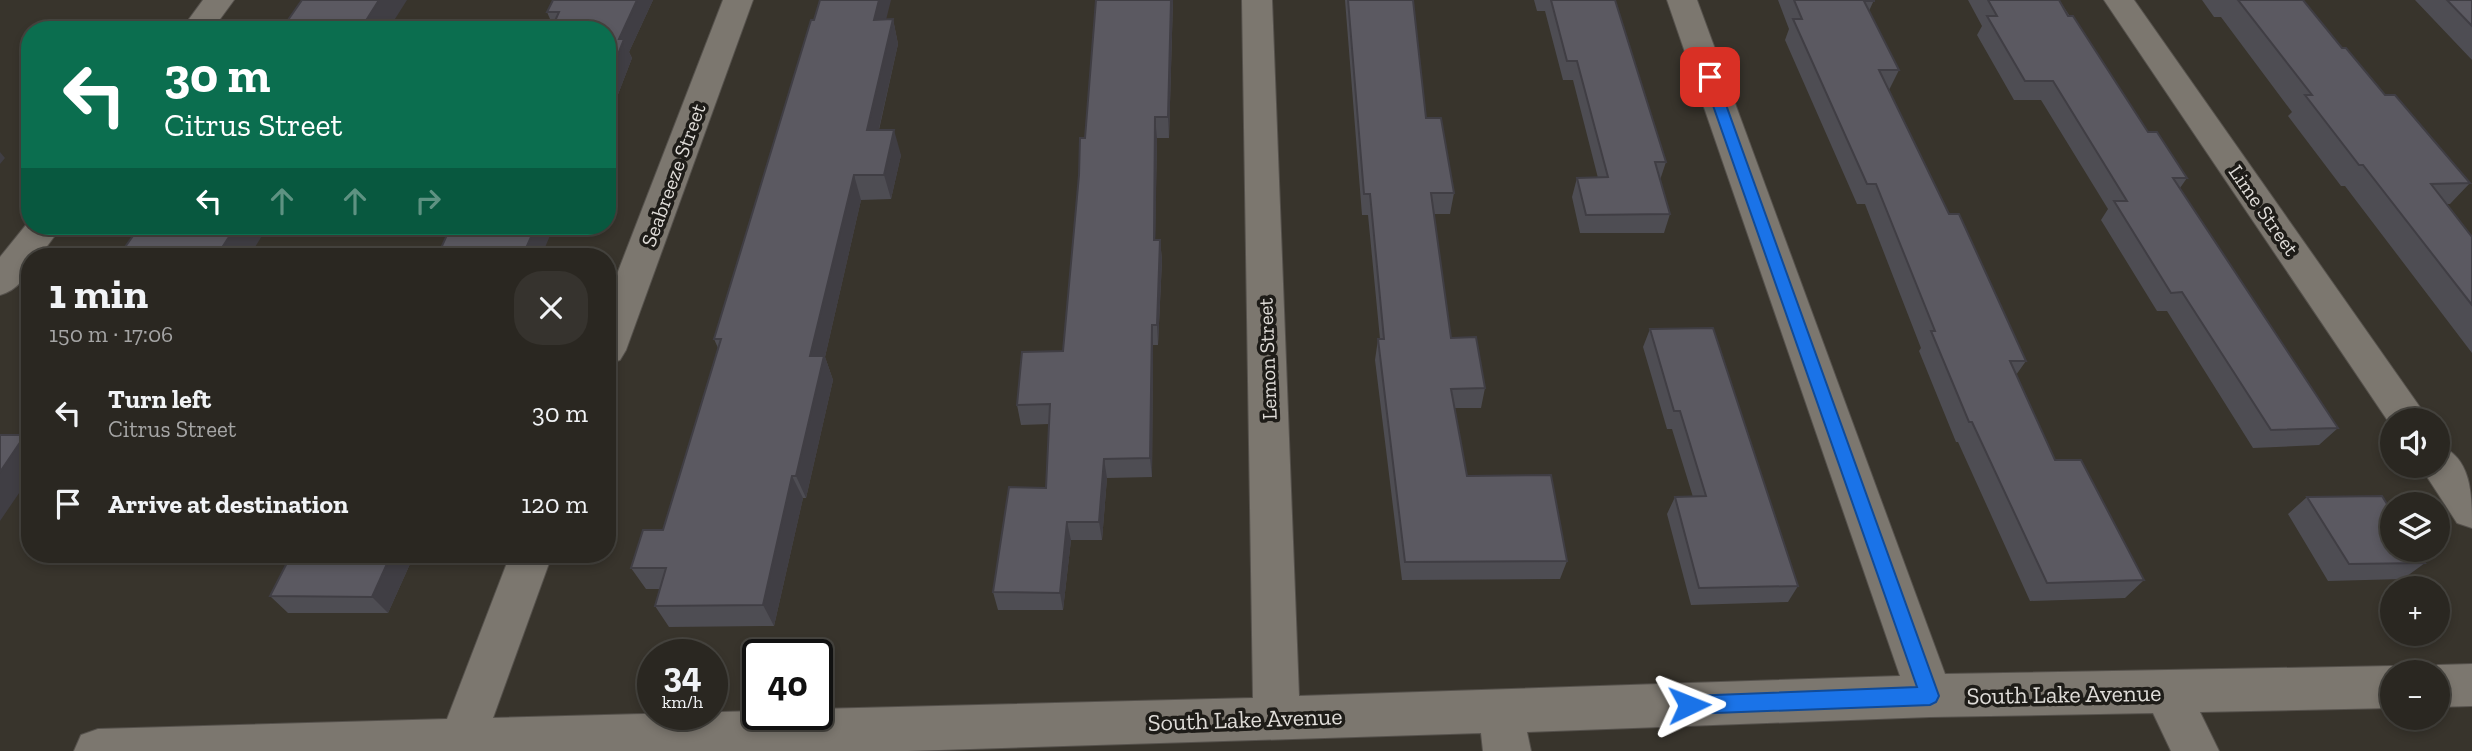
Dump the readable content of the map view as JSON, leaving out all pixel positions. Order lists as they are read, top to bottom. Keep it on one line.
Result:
{"streets":{"street":["Seabreeze Street","Lime Street","Lemon Street","South Lake Avenue"]},"crossings":[["Lemon Street","South Lake Avenue"]],"page":{"turn":["30 m","Citrus Street"],"heading":["1 min","150 m · 17:06"],"list":[{"name":"Turn left","note":"Citrus Street","value":"30 m"},{"name":"Arrive at destination","value":"120 m"}],"map_buttons":["+","−"],"speed":"34 km/h","limit":"40"}}
